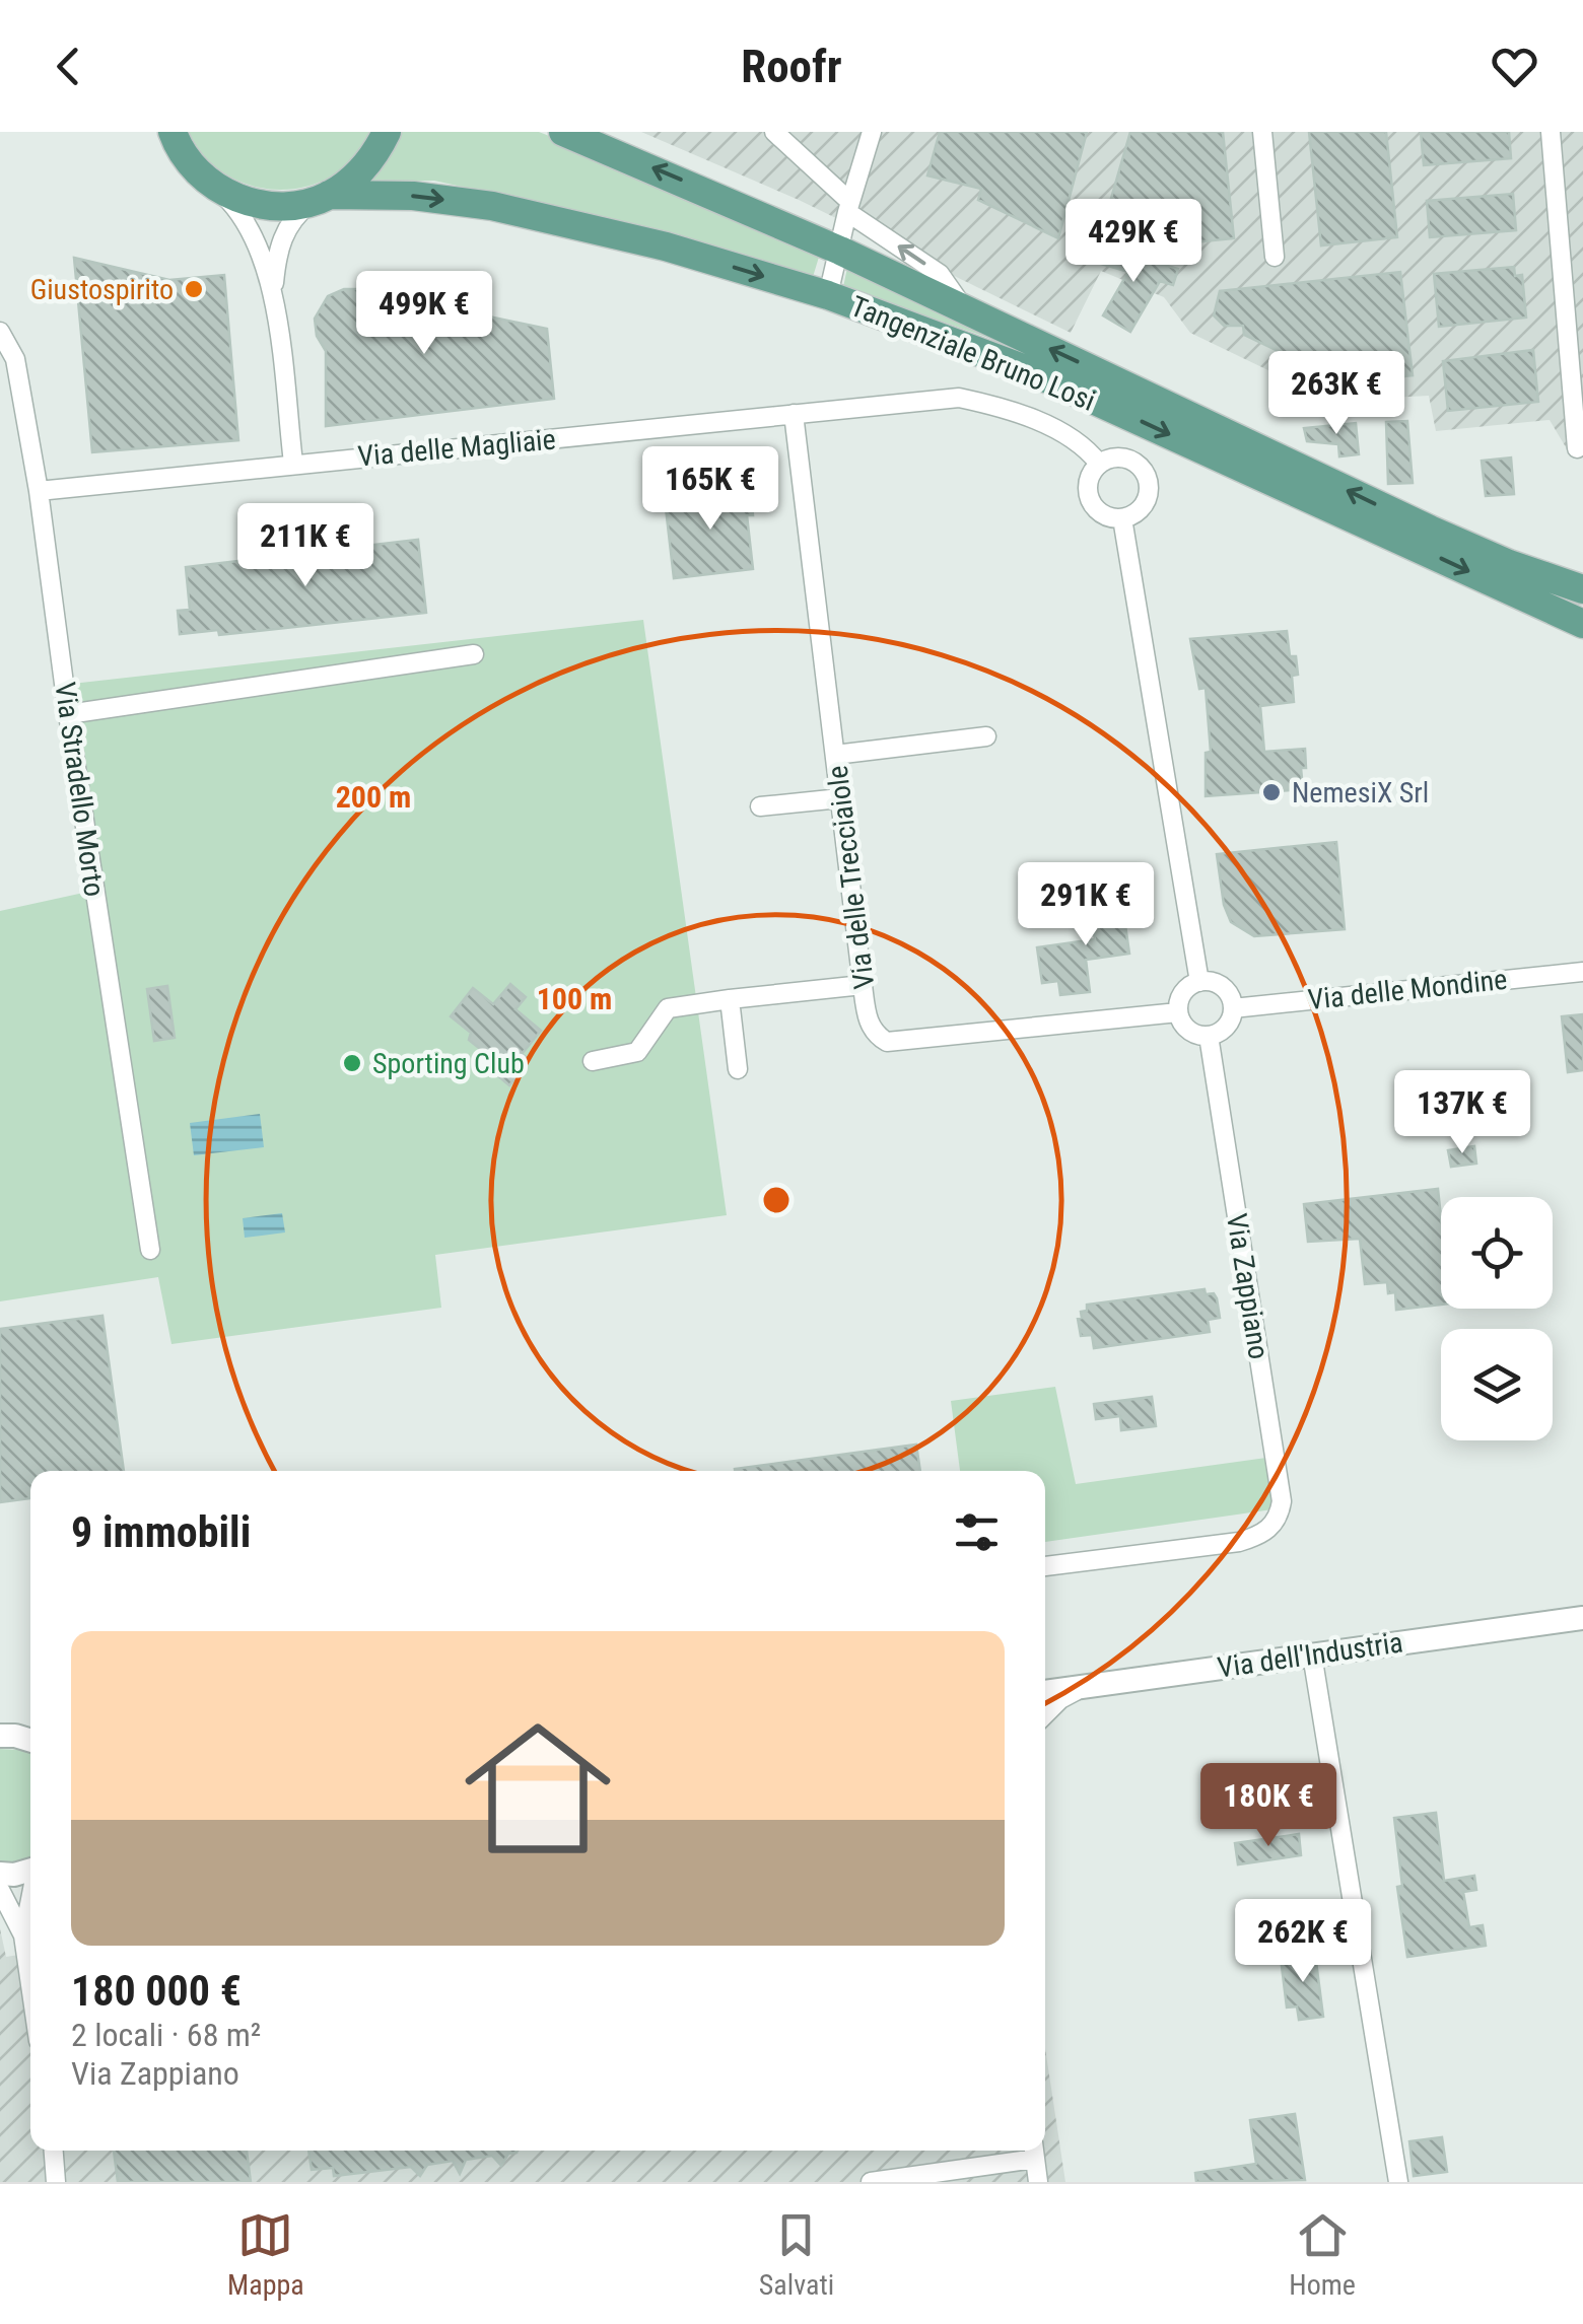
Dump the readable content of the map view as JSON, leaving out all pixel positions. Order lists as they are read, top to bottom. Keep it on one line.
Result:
{"streets":{"main road":["Tangenziale Bruno Losi"],"street":["Via delle Magliaie","Via Stradello Morto","Via delle Trecciaiole","Via delle Mondine","Via Zappiano","Via dell'Industria"]},"crossings":[["Via delle Magliaie","Via Stradello Morto"],["Via delle Magliaie","Via delle Trecciaiole"],["Via delle Trecciaiole","Via delle Mondine"],["Via delle Trecciaiole","Via Zappiano"],["Via delle Mondine","Via Zappiano"]],"places":["Giustospirito","NemesiX Srl","Sporting Club"],"page":{"header":"Roofr","price":["429K €","499K €","263K €","165K €","211K €","291K €","137K €","180K €","262K €"],"heading":"9 immobili","list":[{"name":"180 000 €","note":"2 locali · 68 m² · Via Zappiano"}],"tabs":["Mappa","Salvati","Home"]},"rings":["200 m","100 m"]}
